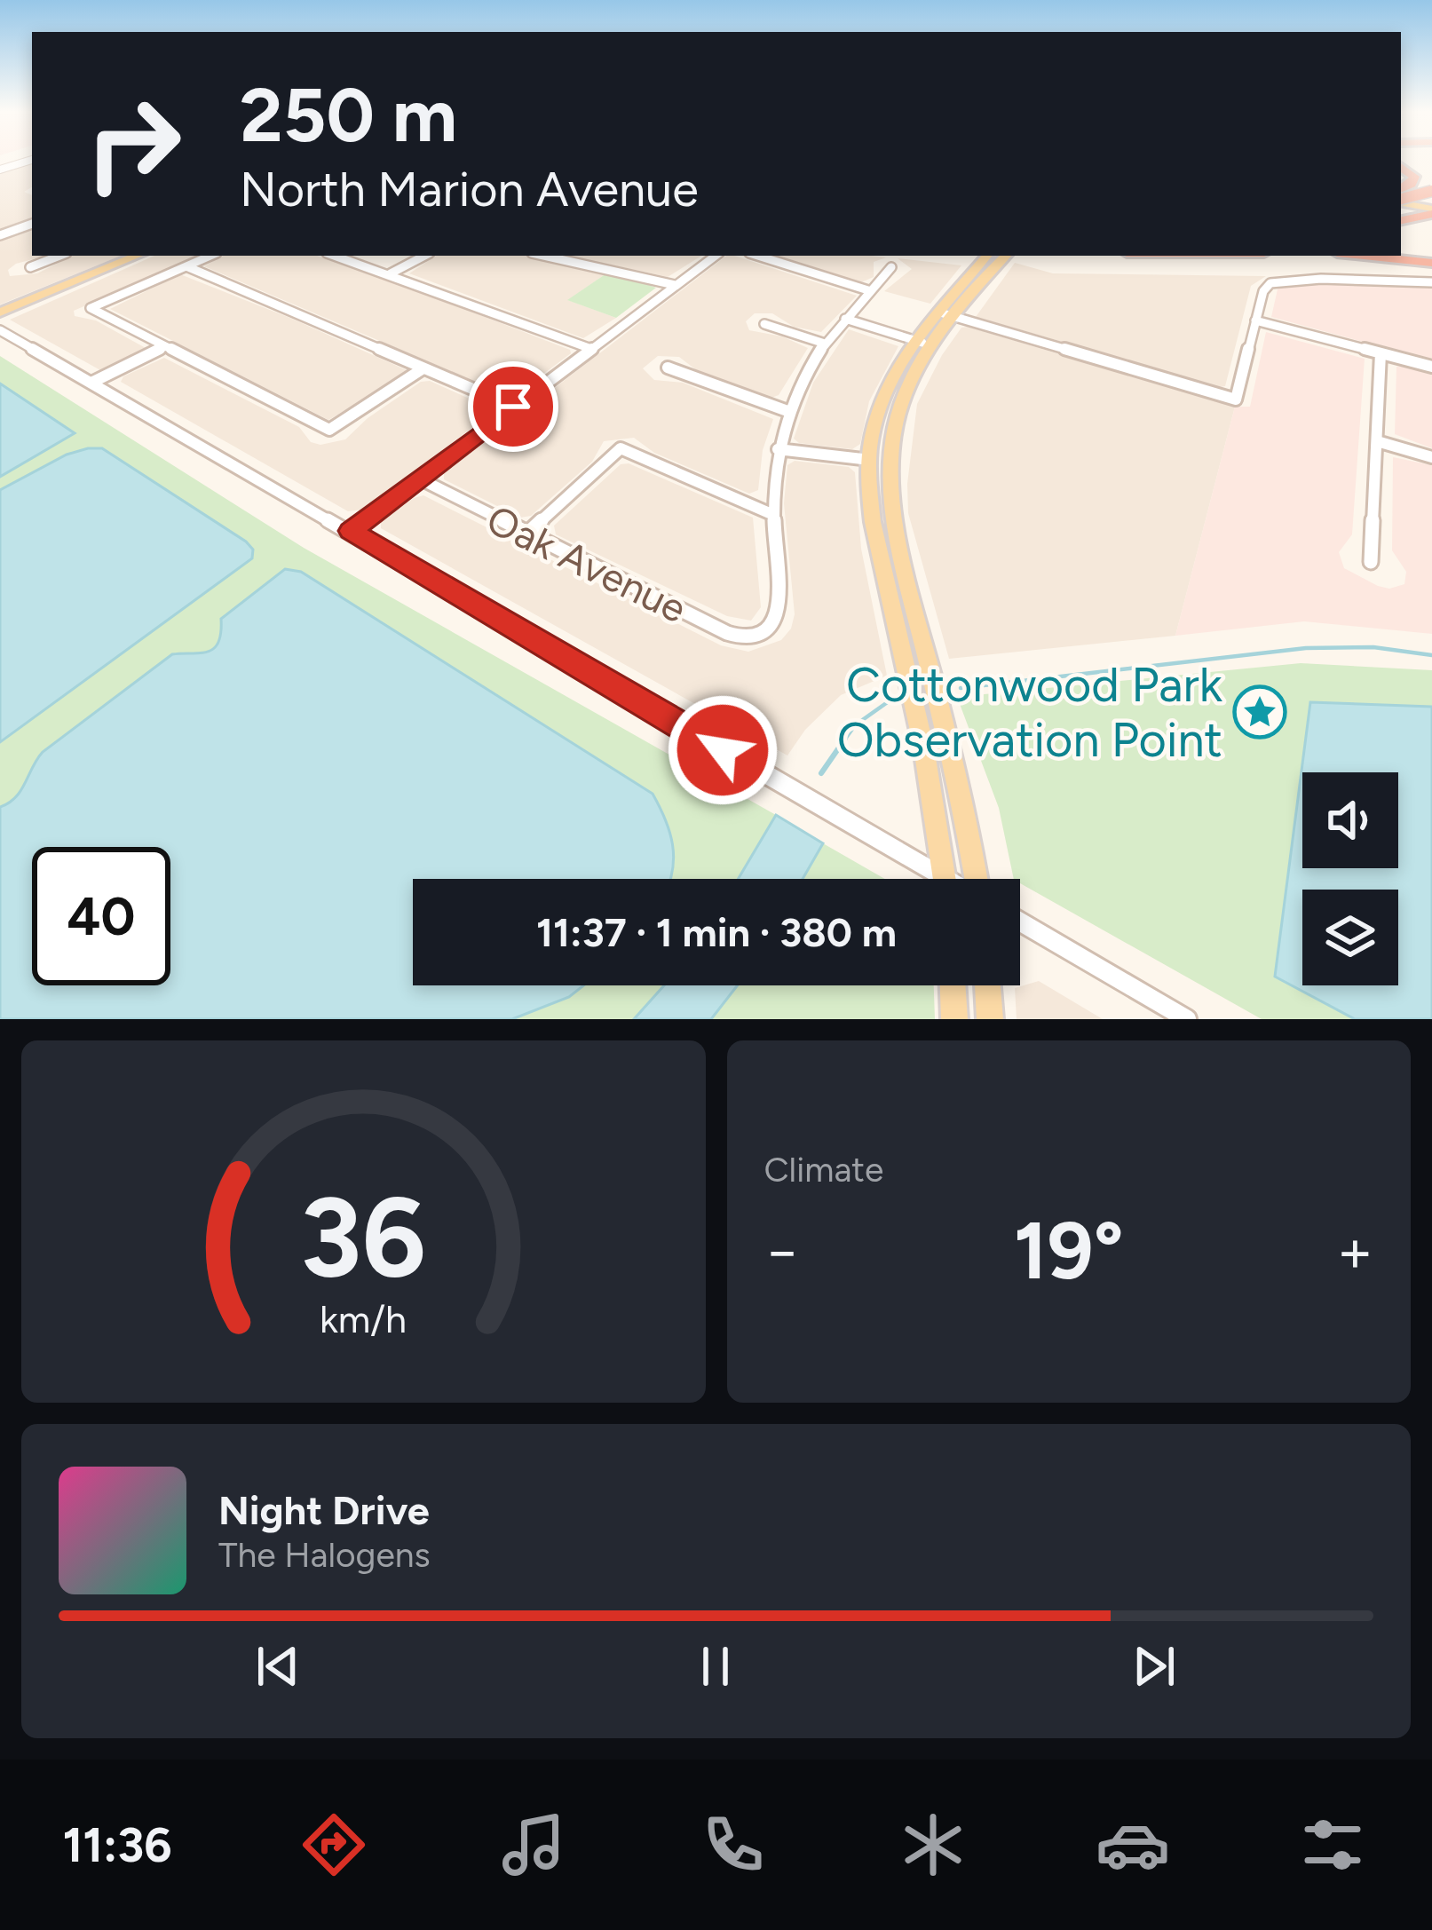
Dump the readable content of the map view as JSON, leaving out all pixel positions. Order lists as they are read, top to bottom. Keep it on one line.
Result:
{"streets":{"street":["Oak Avenue"]},"places":{"place":["Cottonwood Park Observation Point"]},"page":{"turn":["250 m","North Marion Avenue"],"limit":"40","trip":"11:37 · 1 min · 380 m","tile":"Climate","heat":["−","19°","+"],"song":["Night Drive","The Halogens"],"tabs":"11:36","gauge":["36","km/h"]}}
